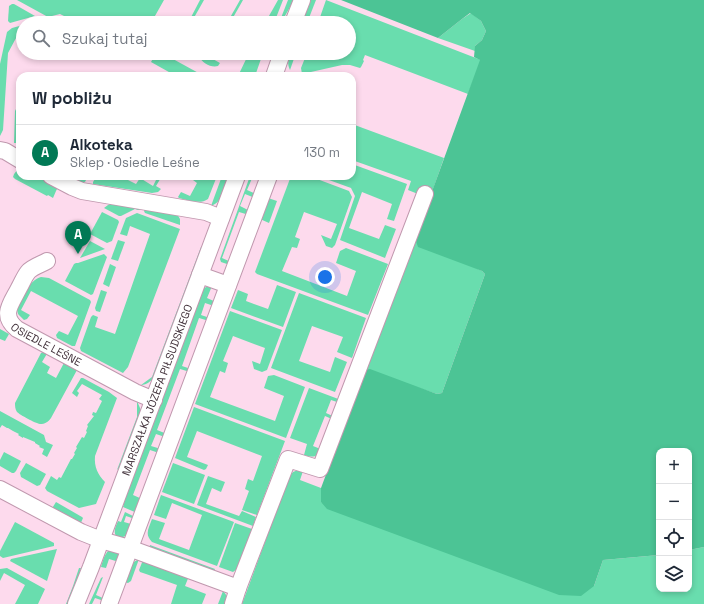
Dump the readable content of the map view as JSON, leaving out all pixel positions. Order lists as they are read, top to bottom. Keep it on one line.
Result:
{"streets":{"street":["OSIEDLE LEŚNE","MARSZAŁKA JÓZEFA PIŁSUDSKIEGO"]},"crossings":[["OSIEDLE LEŚNE","MARSZAŁKA JÓZEFA PIŁSUDSKIEGO"]],"page":{"search":"Szukaj tutaj","heading":"W pobliżu","list":[{"mark":"A","name":"Alkoteka","note":"Sklep · Osiedle Leśne","value":"130 m"}],"pins":"A","map_buttons":["+","−"]}}
